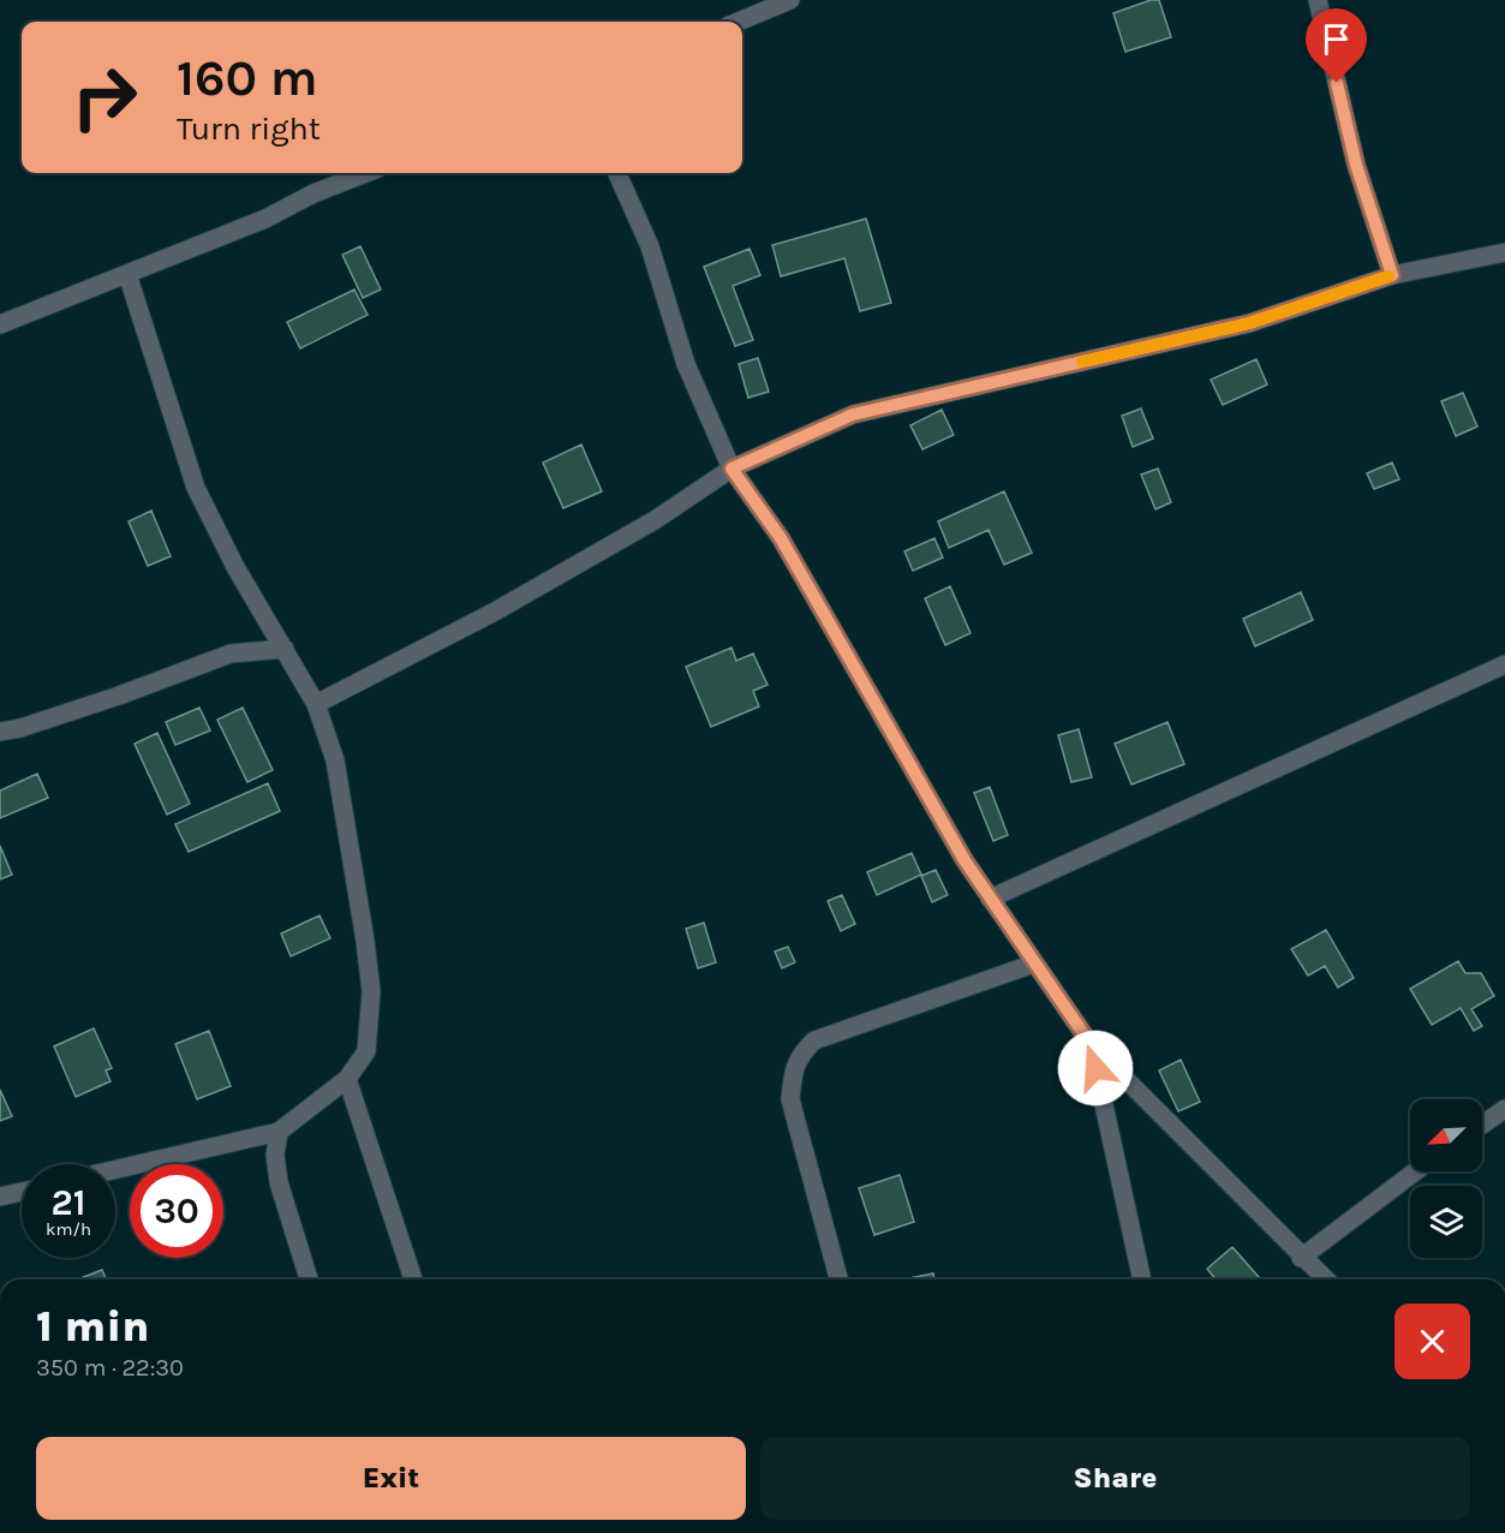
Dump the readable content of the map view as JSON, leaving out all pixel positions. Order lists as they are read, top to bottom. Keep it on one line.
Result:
{"north":"bottom left","page":{"turn":["160 m","Turn right"],"speed":"21 km/h","limit":"30","heading":["1 min","350 m · 22:30"],"buttons":["Exit","Share"]}}
